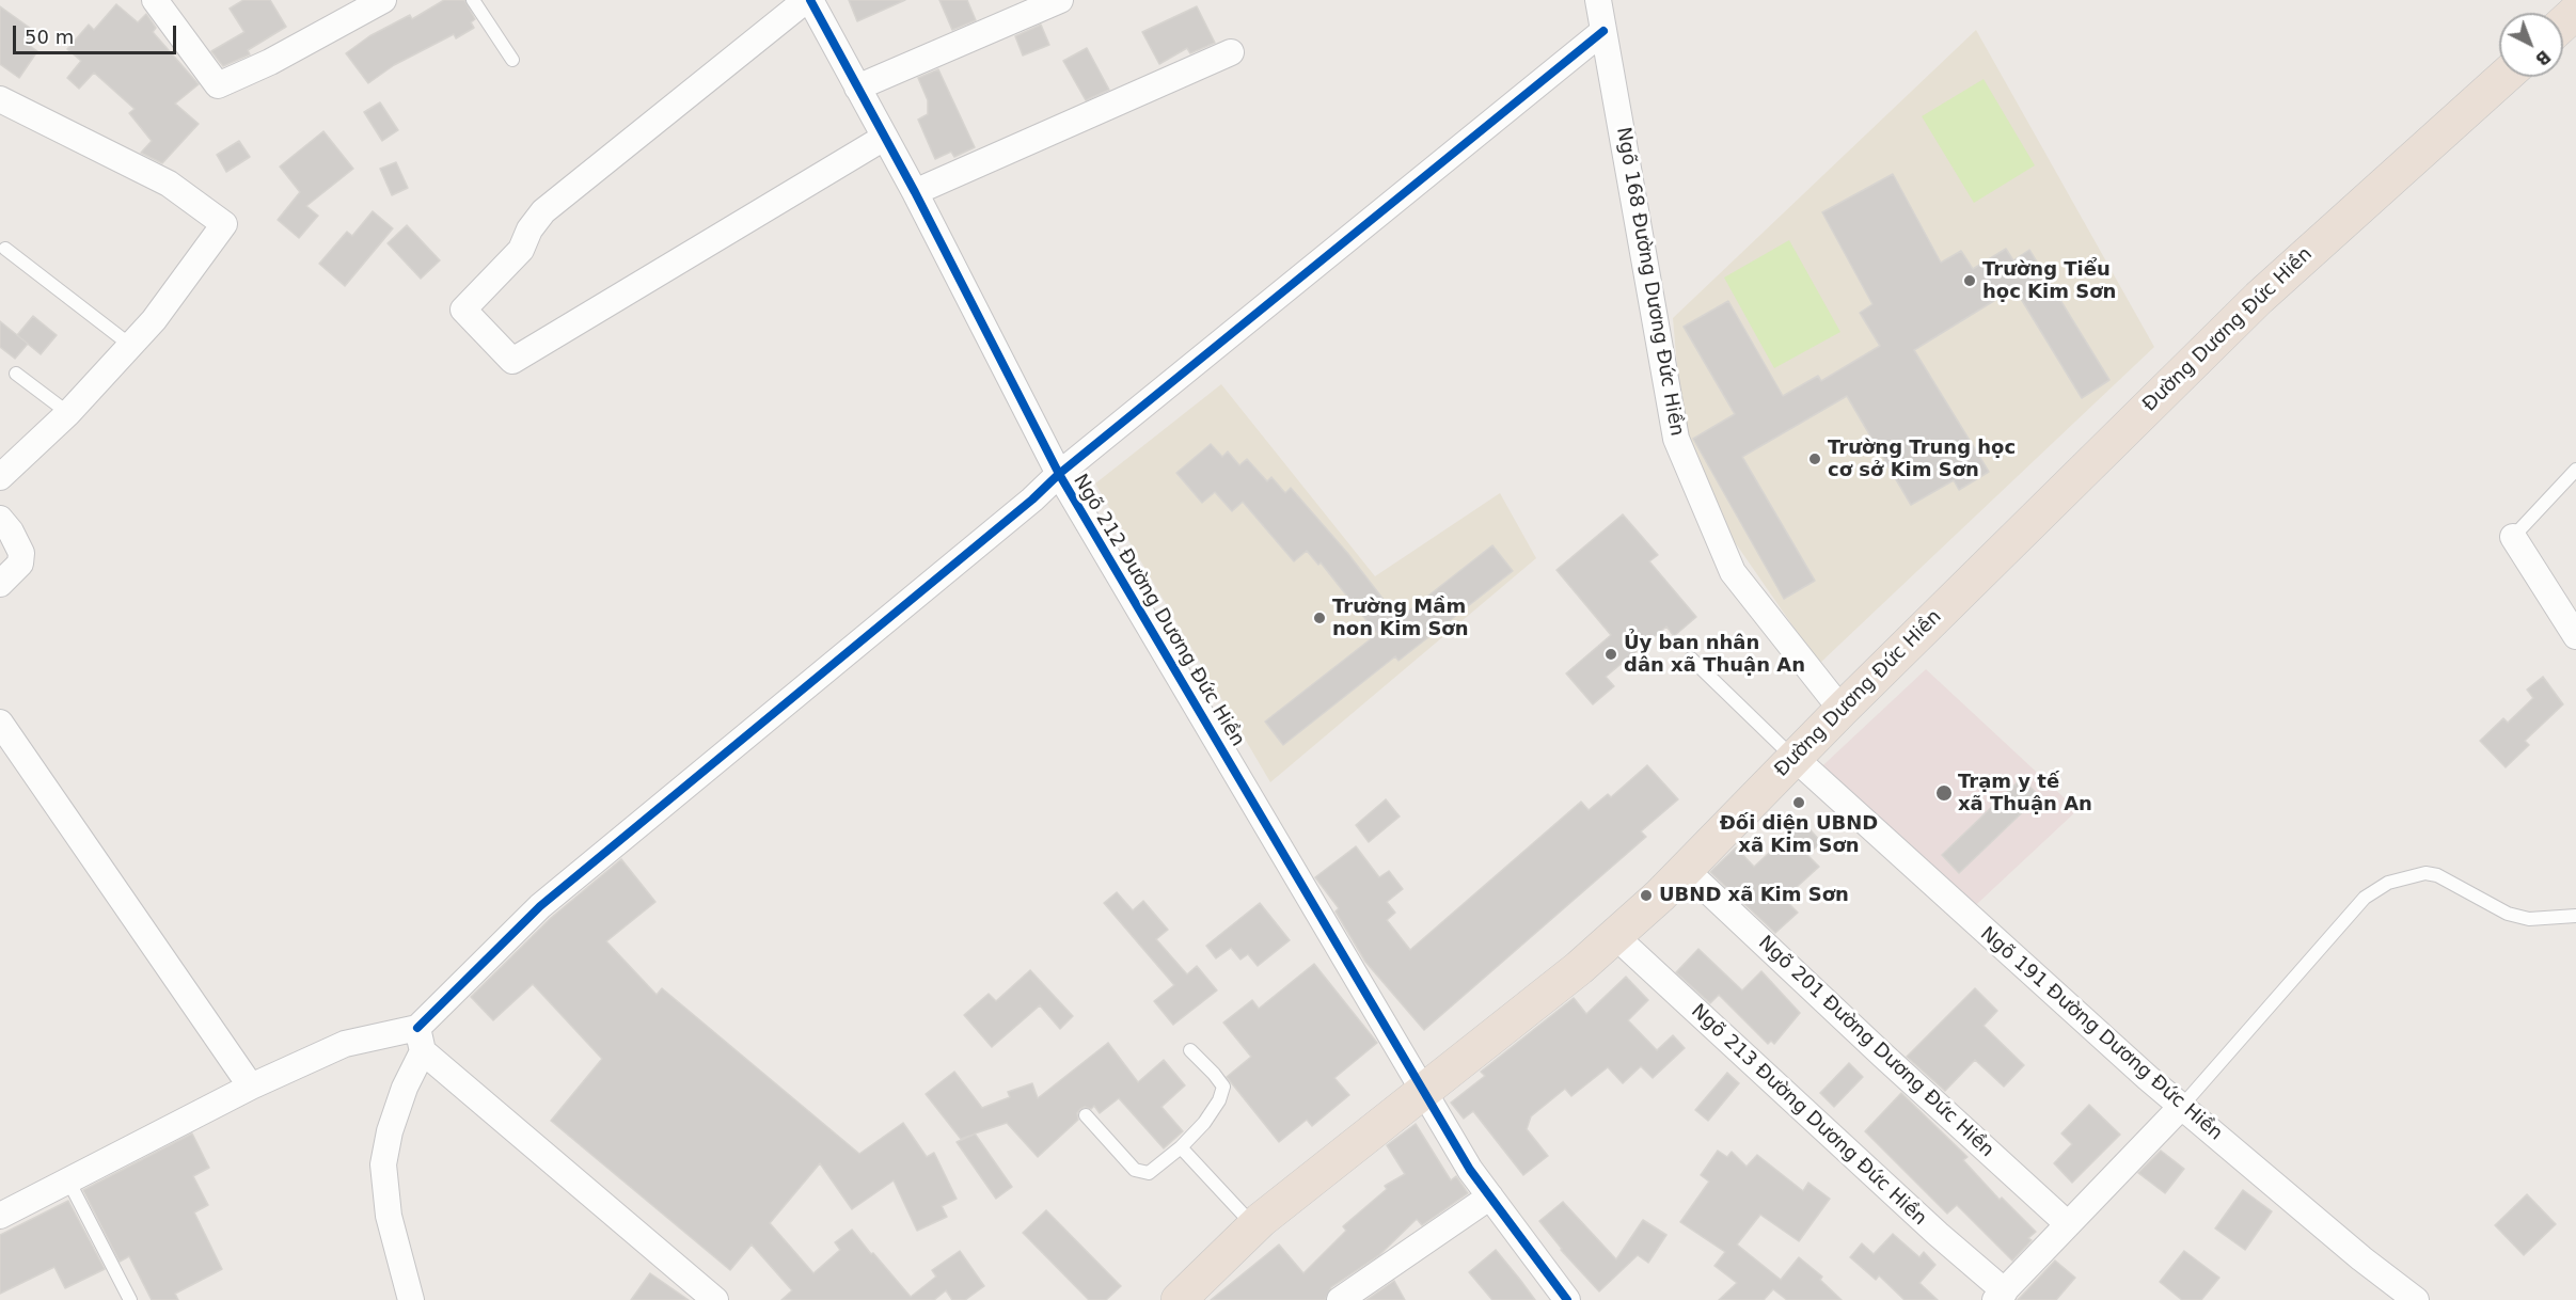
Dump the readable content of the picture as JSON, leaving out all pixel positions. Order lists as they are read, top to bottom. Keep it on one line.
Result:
{"streets":{"highway":["Đường Dương Đức Hiền"],"street":["Ngõ 168 Đường Dương Đức Hiền","Ngõ 212 Đường Dương Đức Hiền","Ngõ 191 Đường Dương Đức Hiền","Ngõ 201 Đường Dương Đức Hiền","Ngõ 213 Đường Dương Đức Hiền"]},"crossings":[["Ngõ 168 Đường Dương Đức Hiền","Đường Dương Đức Hiền"],["Đường Dương Đức Hiền","Ngõ 212 Đường Dương Đức Hiền"],["Đường Dương Đức Hiền","Ngõ 191 Đường Dương Đức Hiền"],["Đường Dương Đức Hiền","Ngõ 201 Đường Dương Đức Hiền"],["Đường Dương Đức Hiền","Ngõ 213 Đường Dương Đức Hiền"]],"places":["Trường Tiểu học Kim Sơn","Trường Trung học cơ sở Kim Sơn","Trường Mầm non Kim Sơn","Ủy ban nhân dân xã Thuận An","Trạm y tế xã Thuận An","Đối diện UBND xã Kim Sơn","UBND xã Kim Sơn"],"scale_bar":"50 m","north":"bottom right"}
